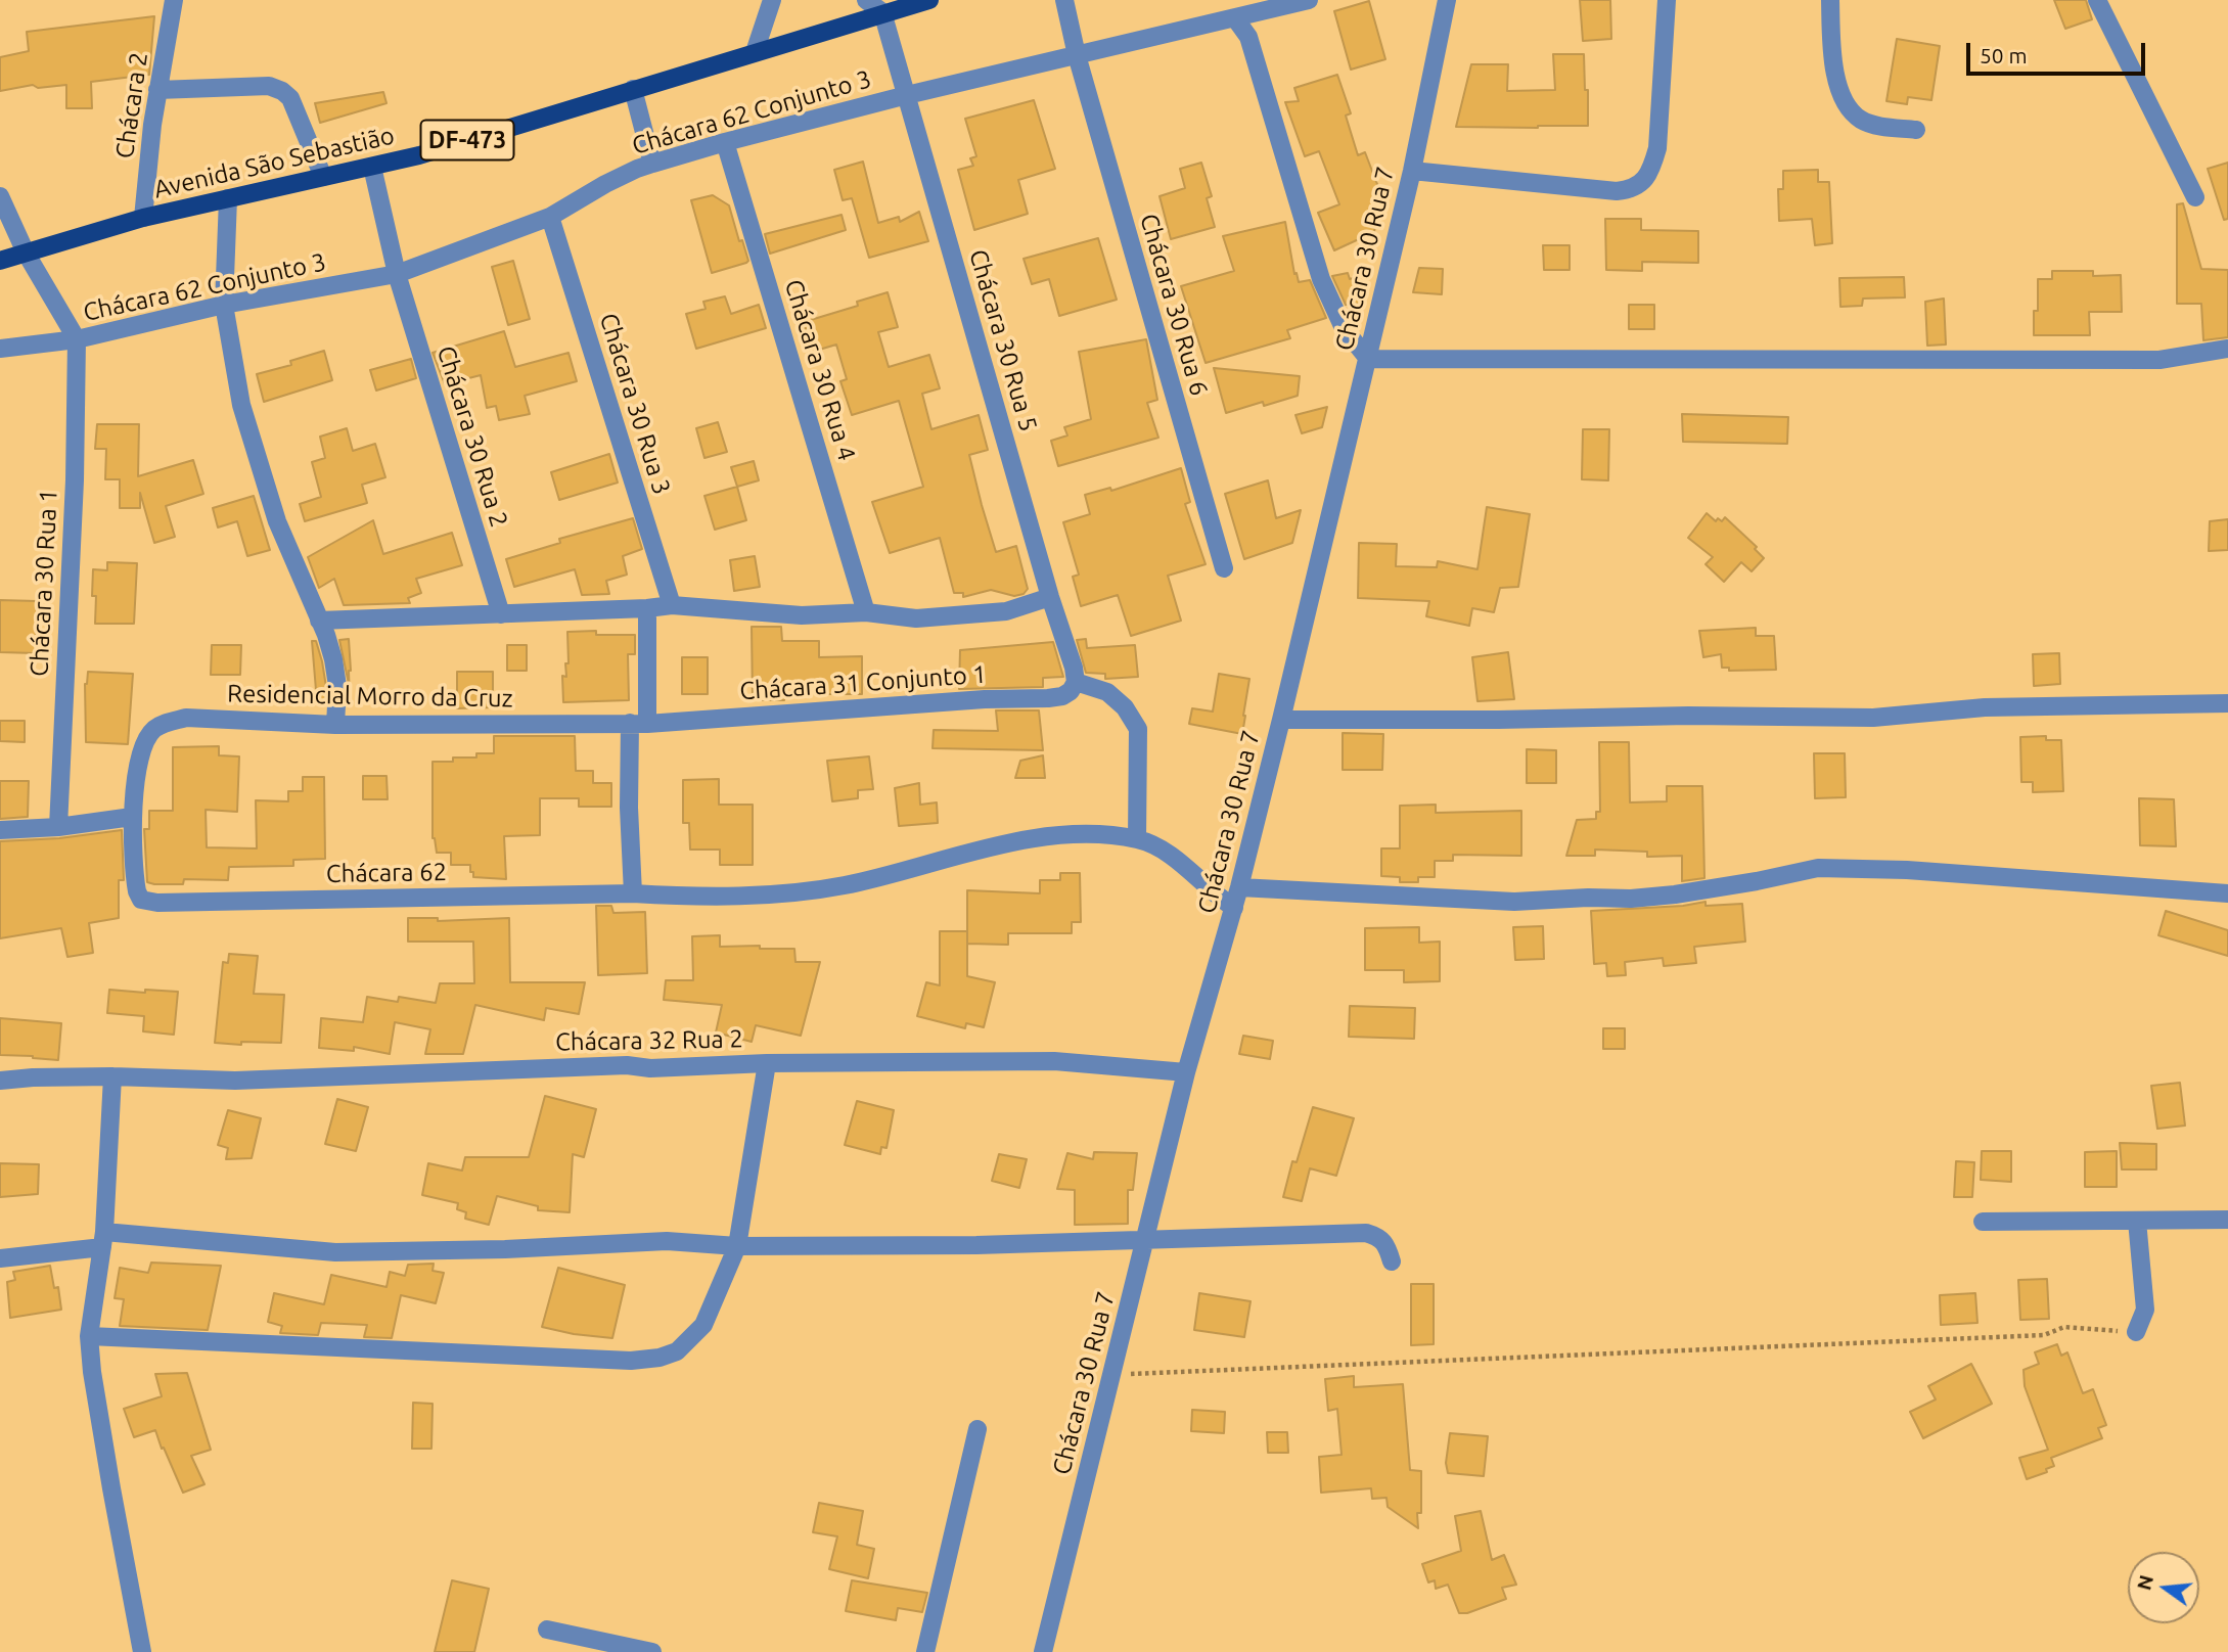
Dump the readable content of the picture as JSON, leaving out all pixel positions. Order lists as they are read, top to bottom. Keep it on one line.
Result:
{"streets":{"main road":["DF-473","Avenida São Sebastião"],"street":["Chácara 2","Chácara 62 Conjunto 3","Chácara 30 Rua 7","Chácara 30 Rua 6","Chácara 30 Rua 5","Chácara 30 Rua 4","Chácara 30 Rua 3","Chácara 30 Rua 2","Chácara 30 Rua 1","Chácara 31 Conjunto 1","Residencial Morro da Cruz","Chácara 62","Chácara 32 Rua 2"]},"crossings":[["Chácara 2","Avenida São Sebastião"],["Chácara 62 Conjunto 3","Chácara 30 Rua 6"],["Chácara 62 Conjunto 3","Chácara 30 Rua 5"],["Chácara 62 Conjunto 3","Chácara 30 Rua 4"],["Chácara 62 Conjunto 3","Chácara 30 Rua 3"],["Chácara 62 Conjunto 3","Chácara 30 Rua 2"],["Chácara 62 Conjunto 3","Chácara 30 Rua 1"],["Avenida São Sebastião","Chácara 30 Rua 5"],["Avenida São Sebastião","Chácara 30 Rua 2"],["Chácara 30 Rua 7","Chácara 32 Rua 2"],["Chácara 30 Rua 5","Chácara 31 Conjunto 1"],["Chácara 31 Conjunto 1","Residencial Morro da Cruz"],["Residencial Morro da Cruz","Chácara 62"]],"scale_bar":"50 m","north":"left"}
